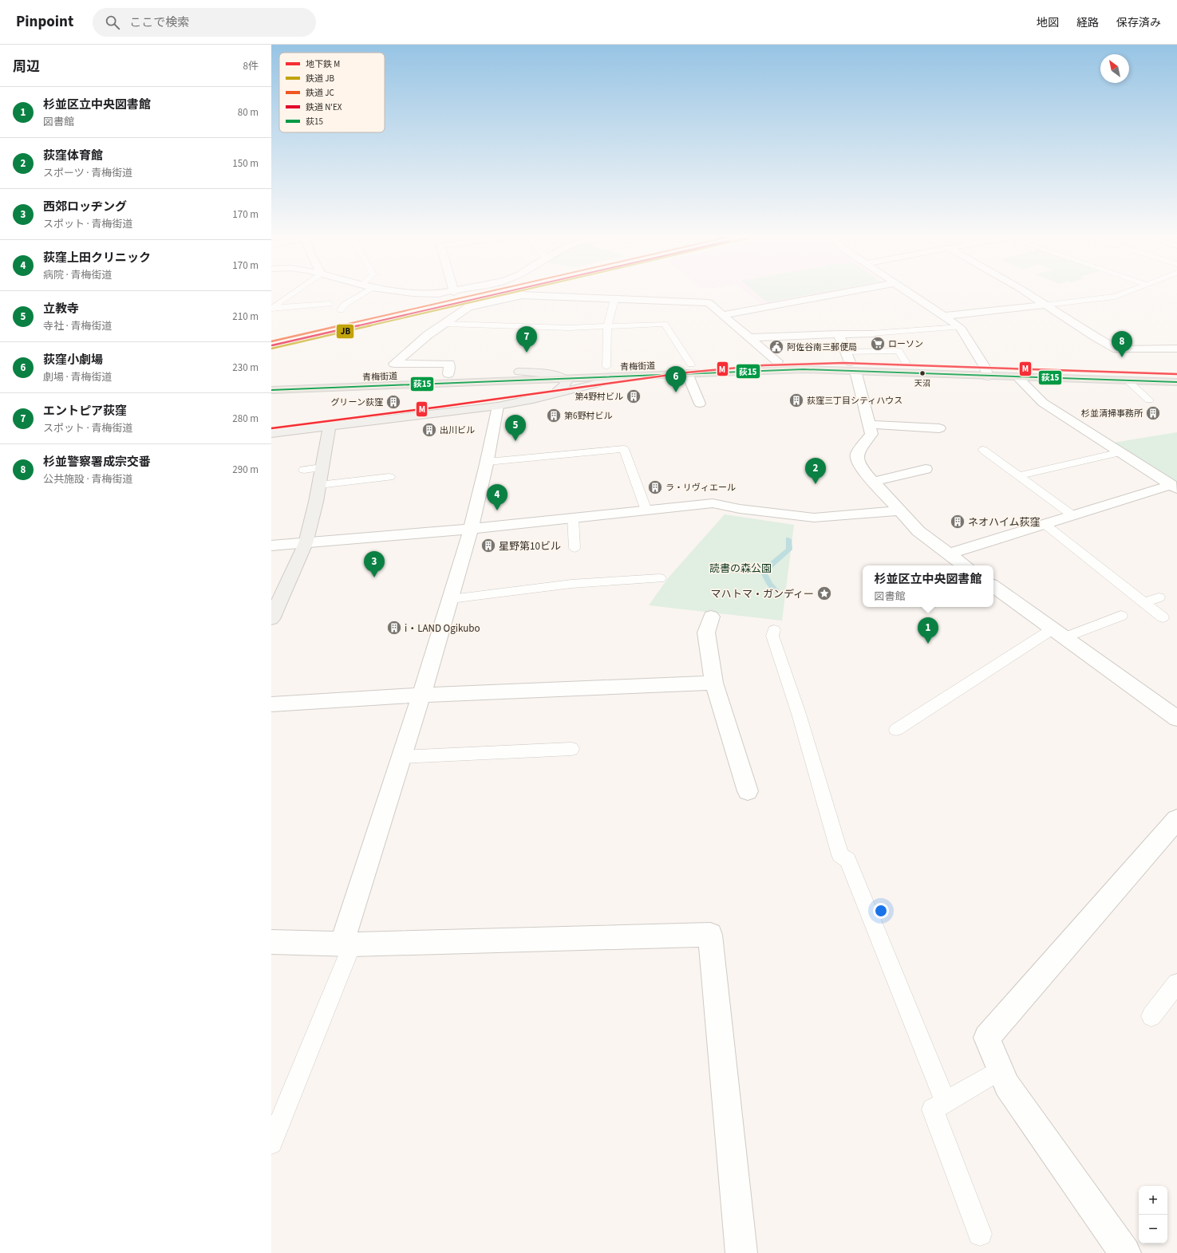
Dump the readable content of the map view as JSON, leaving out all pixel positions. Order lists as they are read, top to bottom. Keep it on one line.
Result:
{"streets":{"main road":["青梅街道"]},"parks":["読書の森公園"],"places":{"supermarket":["ローソン"],"public building":["阿佐谷南三郵便局"],"other":["天沼"],"building":["第4野村ビル","荻窪三丁目シティハウス","グリーン荻窪","杉並清掃事務所","第6野村ビル","出川ビル","ラ・リヴィエール","ネオハイム荻窪","星野第10ビル","i・LAND Ogikubo"],"place":["マハトマ・ガンディー"]},"lines":["rail line JB","rail line JC","rail line N'EX","metro line M","transit line 荻15"],"legend":["地下鉄 M","鉄道 JB","鉄道 JC","鉄道 N'EX","荻15"],"north":"top left","page":{"header":"Pinpoint","search":"ここで検索","nav":["地図","経路","保存済み"],"heading":["周辺","8件"],"list":[{"mark":"1","name":"杉並区立中央図書館","note":"図書館","value":"80 m"},{"mark":"2","name":"荻窪体育館","note":"スポーツ · 青梅街道","value":"150 m"},{"mark":"3","name":"西郊ロッヂング","note":"スポット · 青梅街道","value":"170 m"},{"mark":"4","name":"荻窪上田クリニック","note":"病院 · 青梅街道","value":"170 m"},{"mark":"5","name":"立教寺","note":"寺社 · 青梅街道","value":"210 m"},{"mark":"6","name":"荻窪小劇場","note":"劇場 · 青梅街道","value":"230 m"},{"mark":"7","name":"エントピア荻窪","note":"スポット · 青梅街道","value":"280 m"},{"mark":"8","name":"杉並警察署成宗交番","note":"公共施設 · 青梅街道","value":"290 m"}],"pins":["7","8","6","5","2","4","3","1"],"popup":["杉並区立中央図書館","図書館"],"map_buttons":["+","−"]}}
